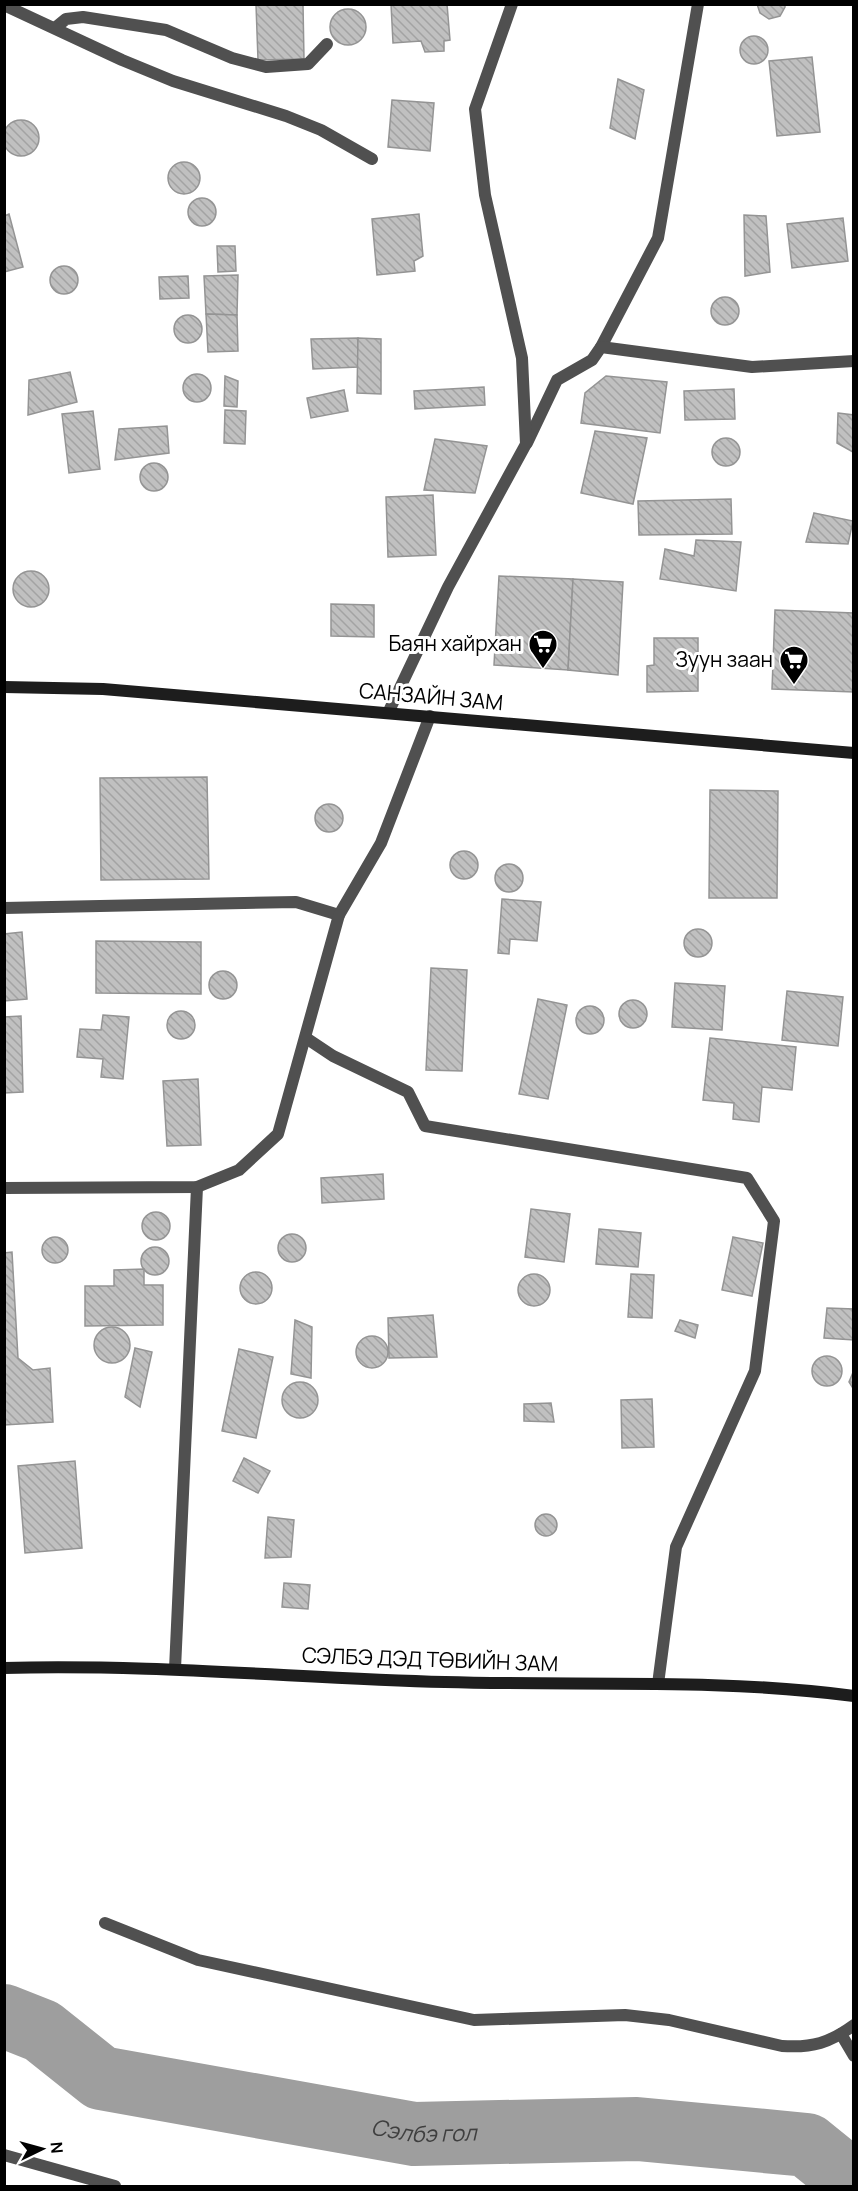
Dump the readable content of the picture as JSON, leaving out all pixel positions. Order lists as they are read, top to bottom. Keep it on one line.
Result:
{"streets":{"main road":["САНЗАЙН ЗАМ","СЭЛБЭ ДЭД ТӨВИЙН ЗАМ"]},"water":["Сэлбэ гол"],"places":{"supermarket":["Баян хайрхан","Зуун заан"]},"north":"right"}
